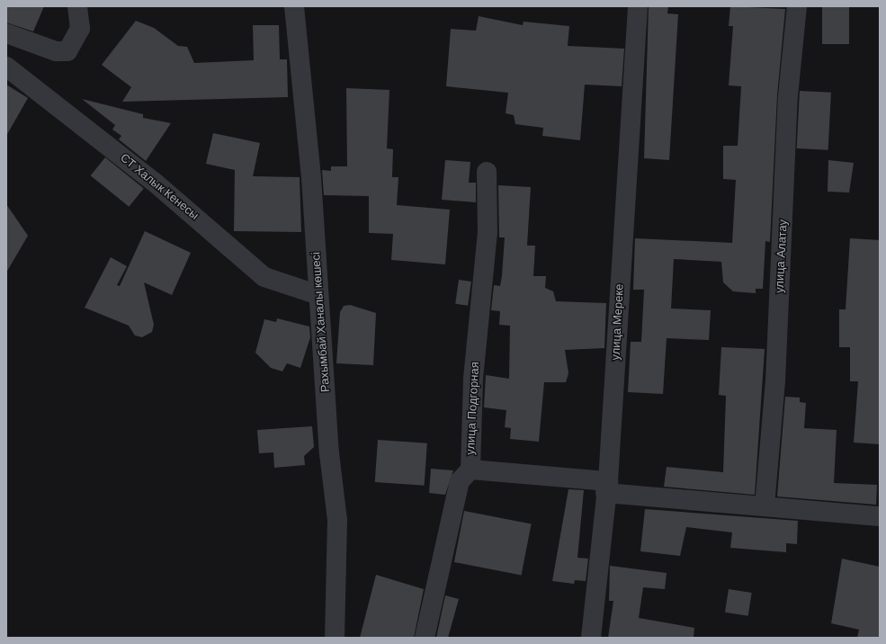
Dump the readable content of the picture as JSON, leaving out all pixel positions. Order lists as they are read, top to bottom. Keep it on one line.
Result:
{"streets":{"street":["СТ Халык Кенесы","улица Алатау","Рахымбай Ханалы көшесі","улица Мереке","улица Подгорная"]},"crossings":[["СТ Халык Кенесы","Рахымбай Ханалы көшесі"]]}
